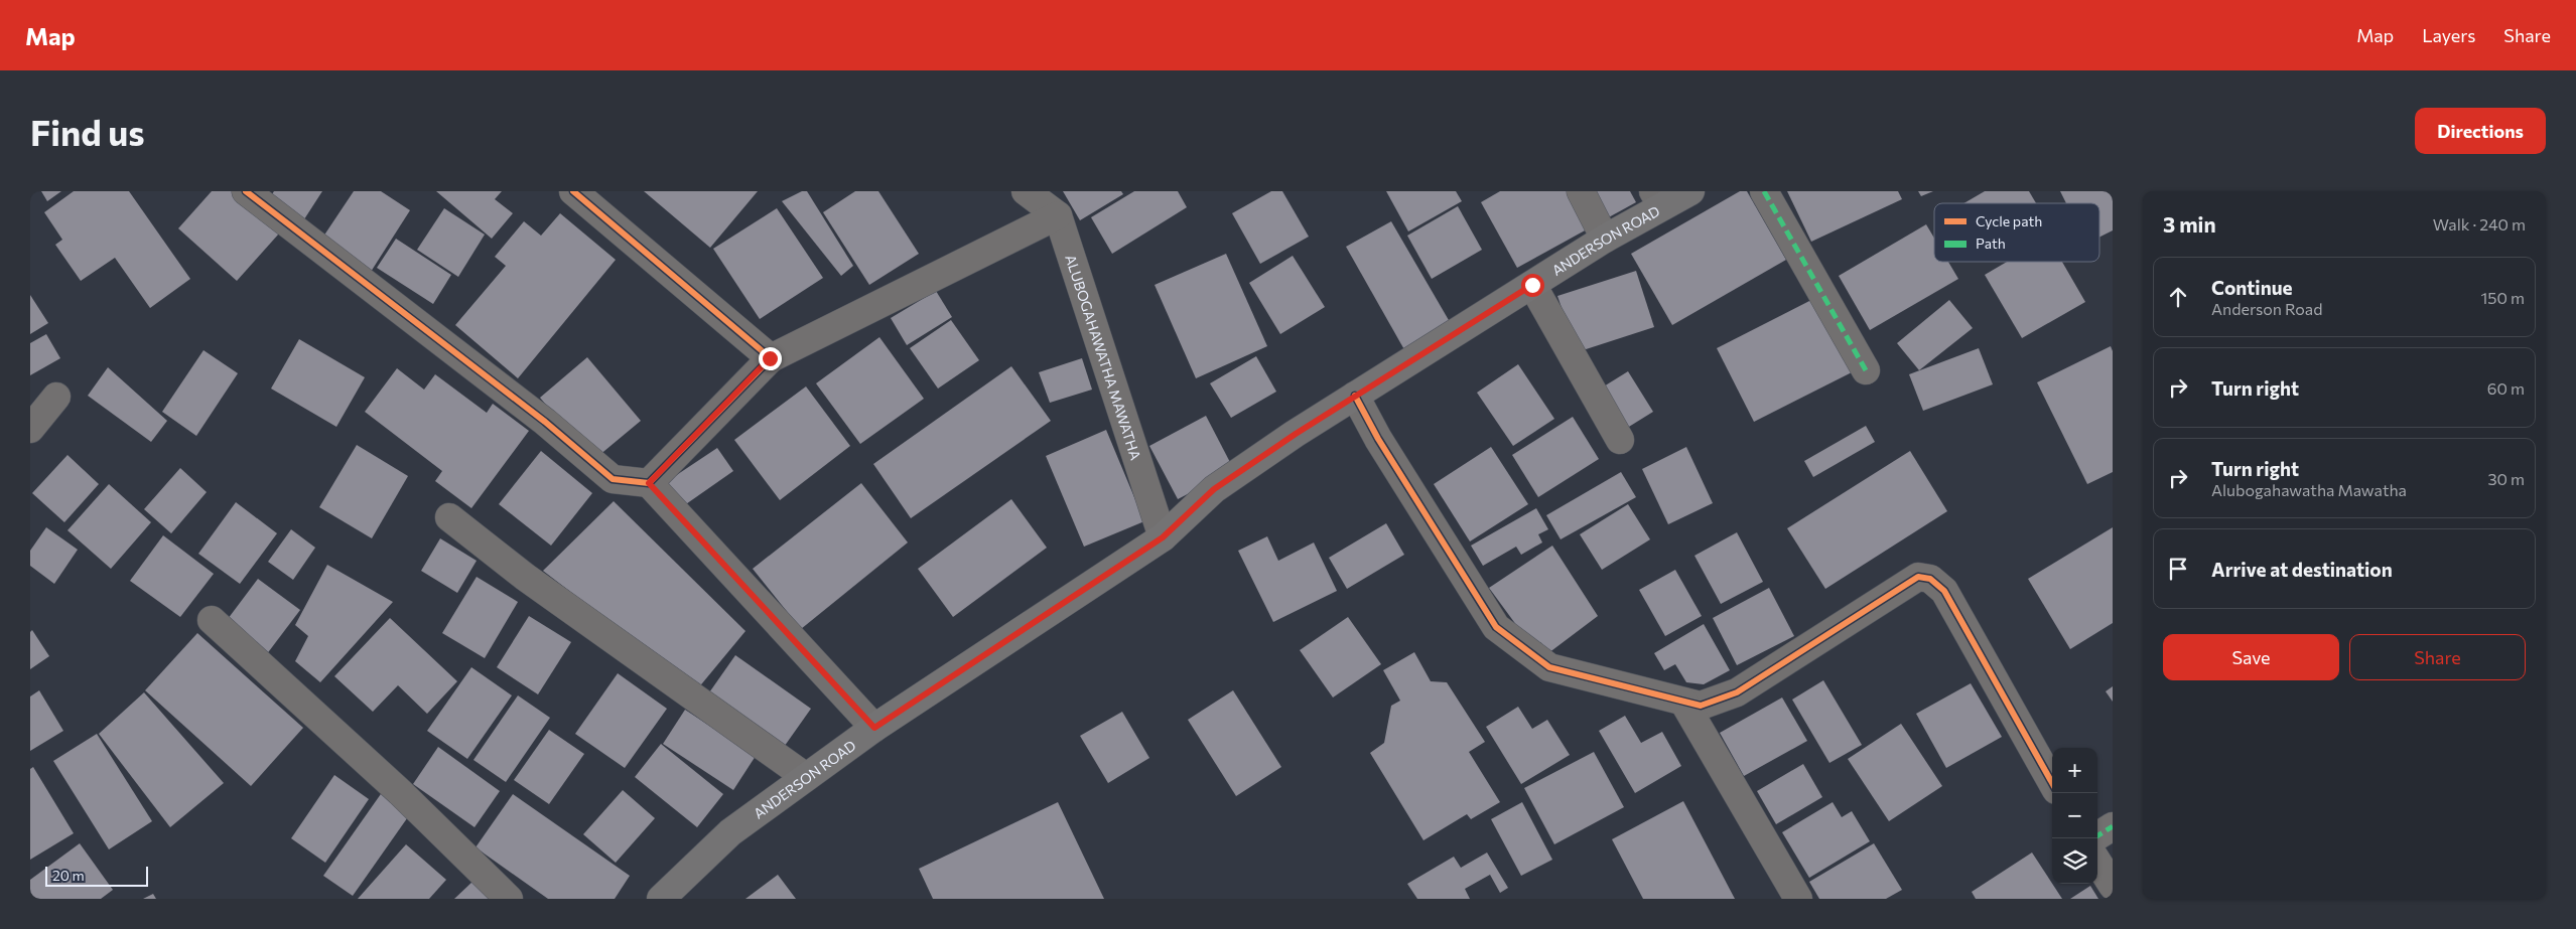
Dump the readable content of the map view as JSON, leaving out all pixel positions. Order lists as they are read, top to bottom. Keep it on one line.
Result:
{"streets":{"main road":["ANDERSON ROAD"],"street":["ALUBOGAHAWATHA MAWATHA"]},"crossings":[["ANDERSON ROAD","ALUBOGAHAWATHA MAWATHA"]],"legend":["Cycle path","Path"],"scale_bar":"20 m","page":{"header":"Map","nav":["Map","Layers","Share"],"buttons":["Directions",["Save","Share"]],"title":"Find us","heading":["3 min","Walk · 240 m"],"list":[["Continue","Anderson Road","150 m"],["Turn right","60 m"],["Turn right","Alubogahawatha Mawatha","30 m"],"Arrive at destination"],"map_buttons":["+","−"],"scale":"20 m"}}
